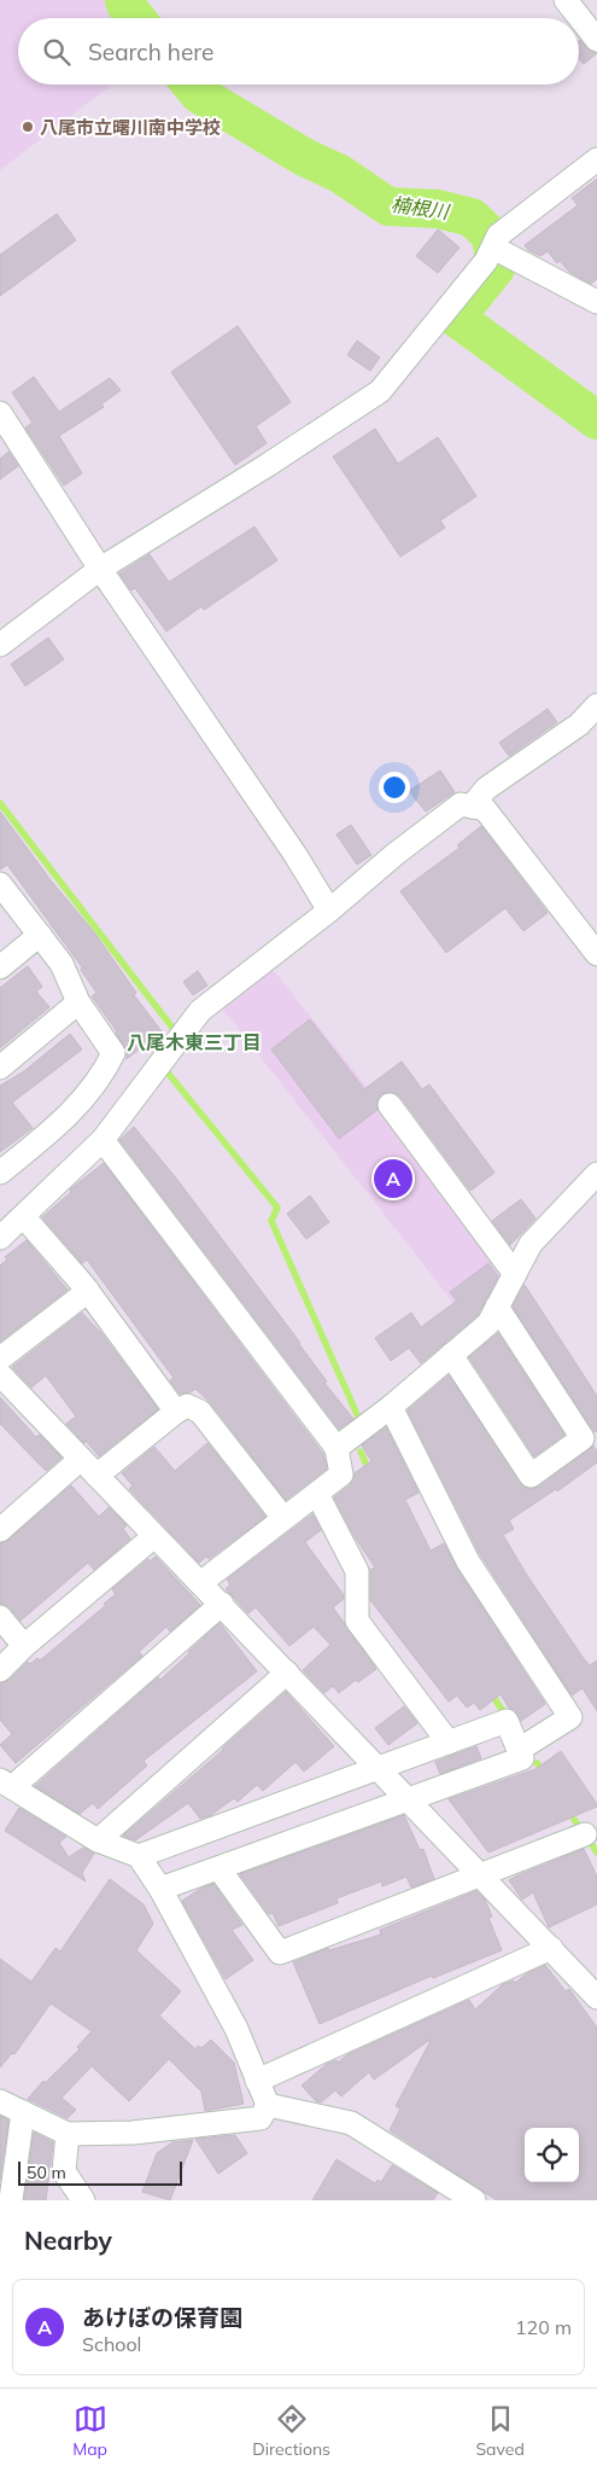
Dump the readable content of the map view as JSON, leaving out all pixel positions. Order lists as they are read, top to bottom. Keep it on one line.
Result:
{"districts":["八尾木東三丁目"],"water":["楠根川"],"places":["八尾市立曙川南中学校"],"scale_bar":"50 m","page":{"search":"Search here","pins":"A","scale":"50 m","heading":"Nearby","list":[{"mark":"A","name":"あけぼの保育園","note":"School","value":"120 m"}],"nav":["Map","Directions","Saved"]}}
